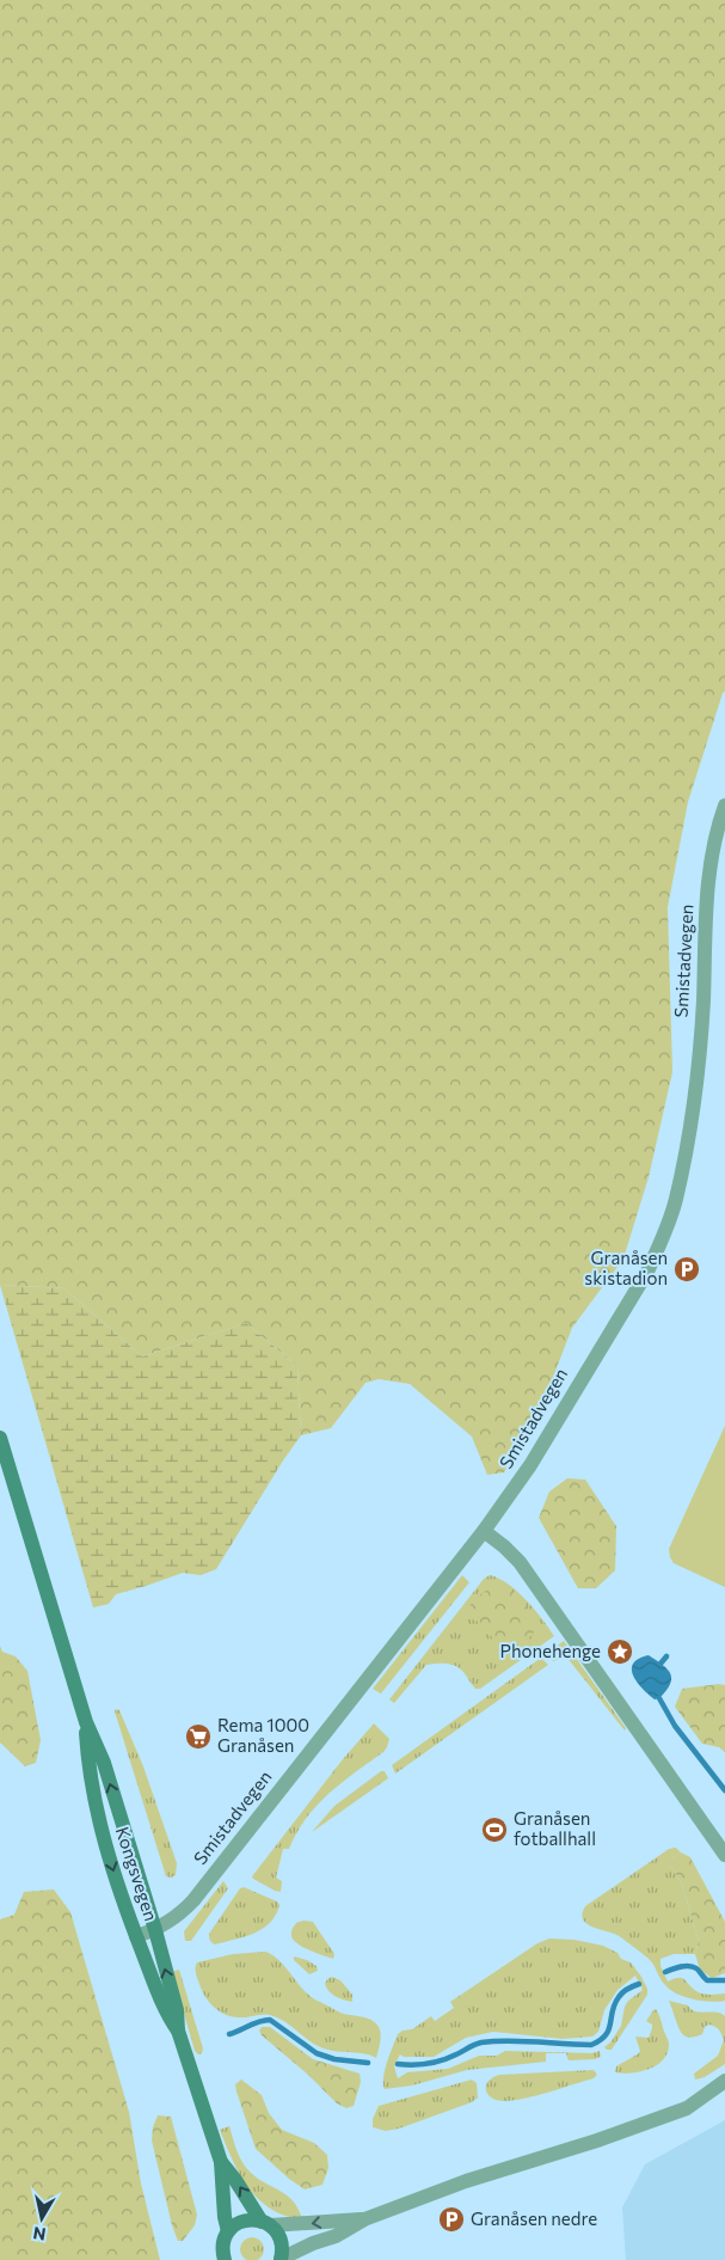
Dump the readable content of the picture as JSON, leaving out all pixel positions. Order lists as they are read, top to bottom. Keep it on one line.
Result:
{"streets":{"main road":["Kongsvegen"],"street":["Smistadvegen"]},"crossings":[["Smistadvegen","Kongsvegen"]],"places":{"parking":["Granåsen skistadion","Granåsen nedre"],"place":["Phonehenge"],"supermarket":["Rema 1000 Granåsen"],"sports":["Granåsen fotballhall"]},"north":"bottom"}
